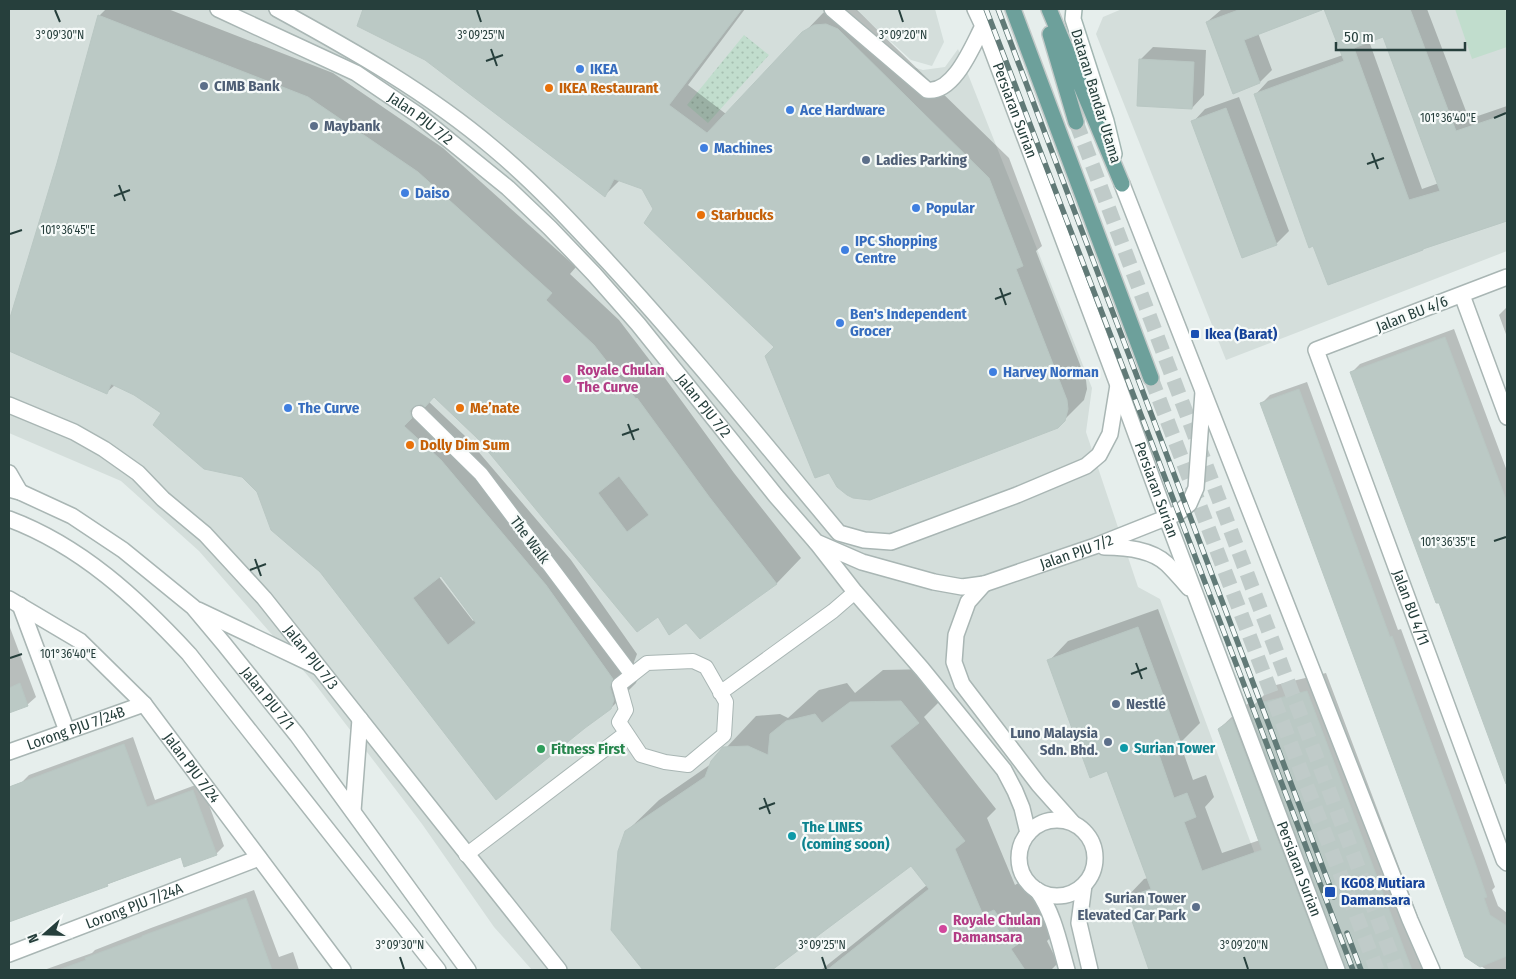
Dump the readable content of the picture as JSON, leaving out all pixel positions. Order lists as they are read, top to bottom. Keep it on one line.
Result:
{"streets":{"street":["Dataran Bandar Utama","Persiaran Surian","Jalan PJU 7/2","Jalan BU 4/6","The Walk","Jalan BU 4/11","Jalan PJU 7/3","Jalan PJU 7/1","Lorong PJU 7/24B","Jalan PJU 7/24","Lorong PJU 7/24A"]},"crossings":[["Dataran Bandar Utama","Jalan PJU 7/2"],["Persiaran Surian","Jalan PJU 7/2"],["Jalan BU 4/6","Jalan BU 4/11"],["Lorong PJU 7/24B","Jalan PJU 7/24"],["Jalan PJU 7/24","Lorong PJU 7/24A"]],"places":{"other":["IKEA","CIMB Bank","IKEA Restaurant","Ace Hardware","Maybank","Machines","Ladies Parking","Daiso","Popular","Starbucks","IPC Shopping Centre","Ben's Independent Grocer","Harvey Norman","Royale Chulan The Curve","The Curve","Me’nate","Dolly Dim Sum","Nestlé","Luno Malaysia Sdn. Bhd.","Surian Tower","Fitness First","The LINES (coming soon)","Surian Tower Elevated Car Park","Royale Chulan Damansara"],"transit":["Ikea (Barat)","KG08 Mutiara Damansara"]},"scale_bar":"50 m","north":"left","coordinates":["3°09'30\"N","3°09'25\"N","3°09'20\"N","101°36'40\"E","101°36'45\"E","101°36'35\"E"]}
